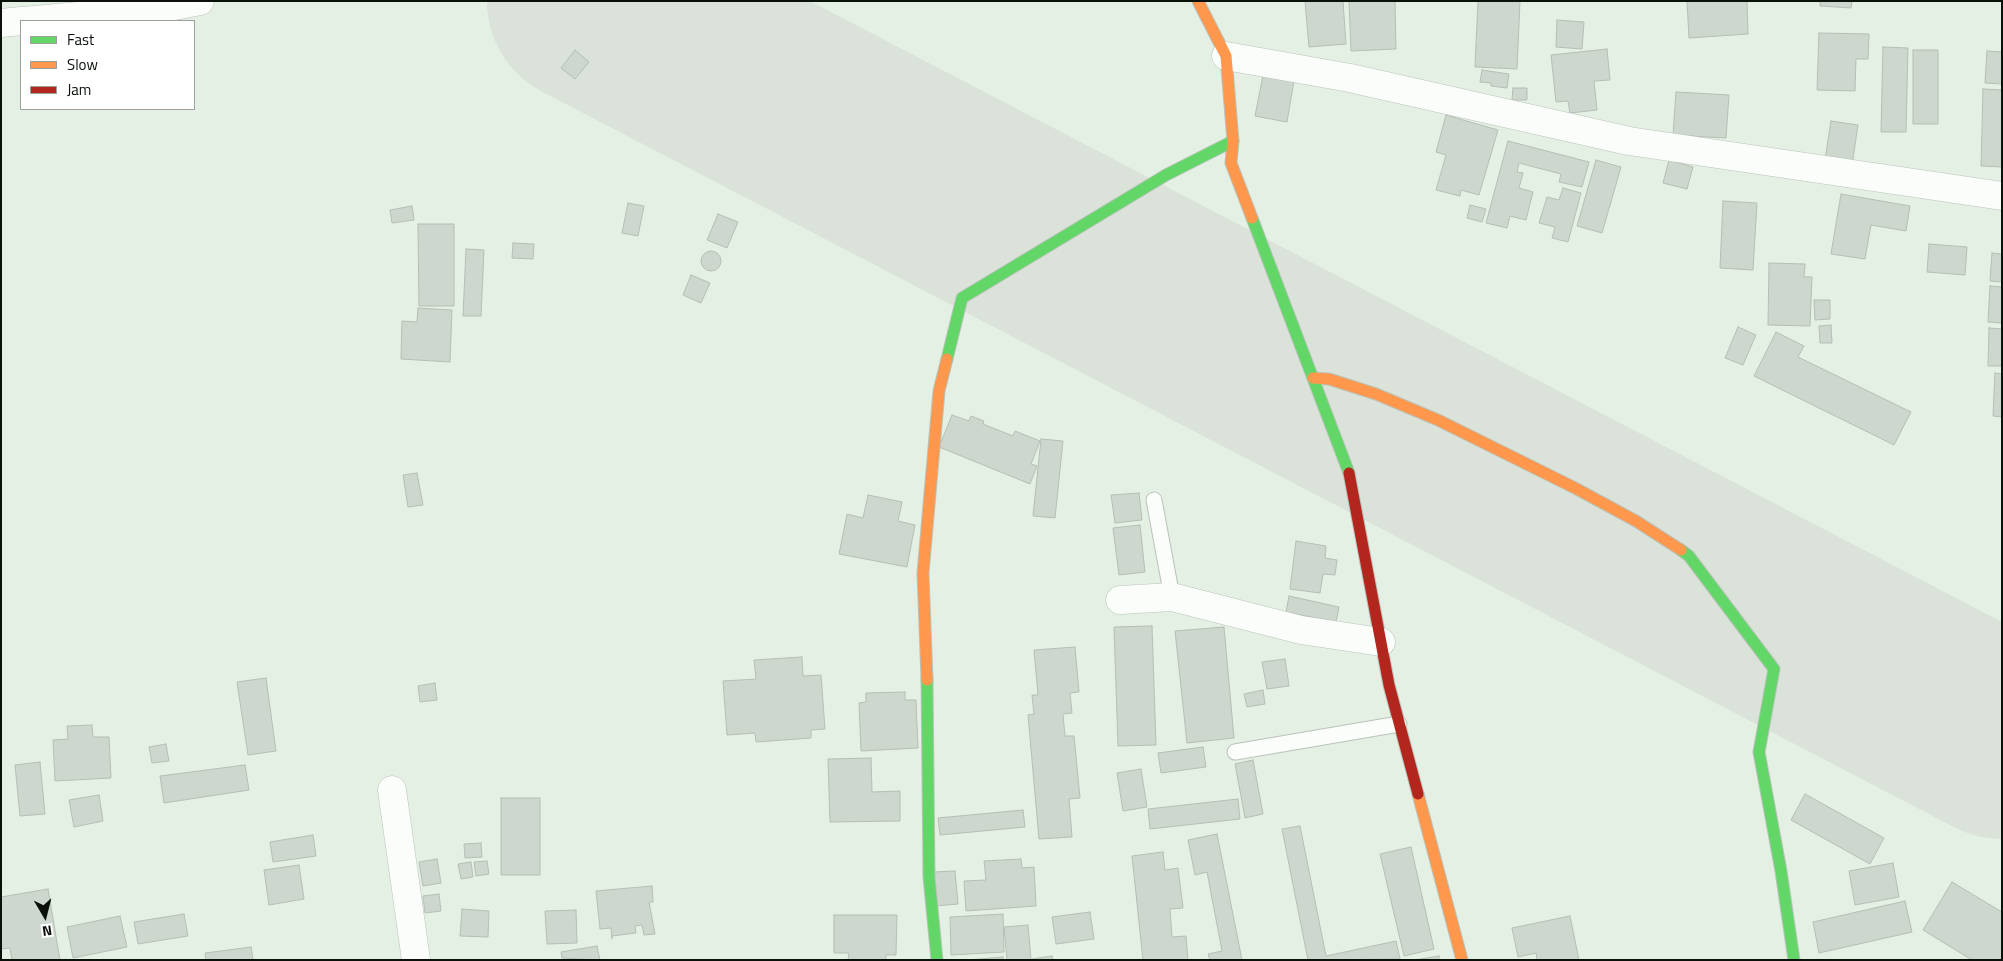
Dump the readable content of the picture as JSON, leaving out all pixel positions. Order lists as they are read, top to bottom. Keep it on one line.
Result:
{"legend":["Fast","Slow","Jam"],"north":"bottom"}
